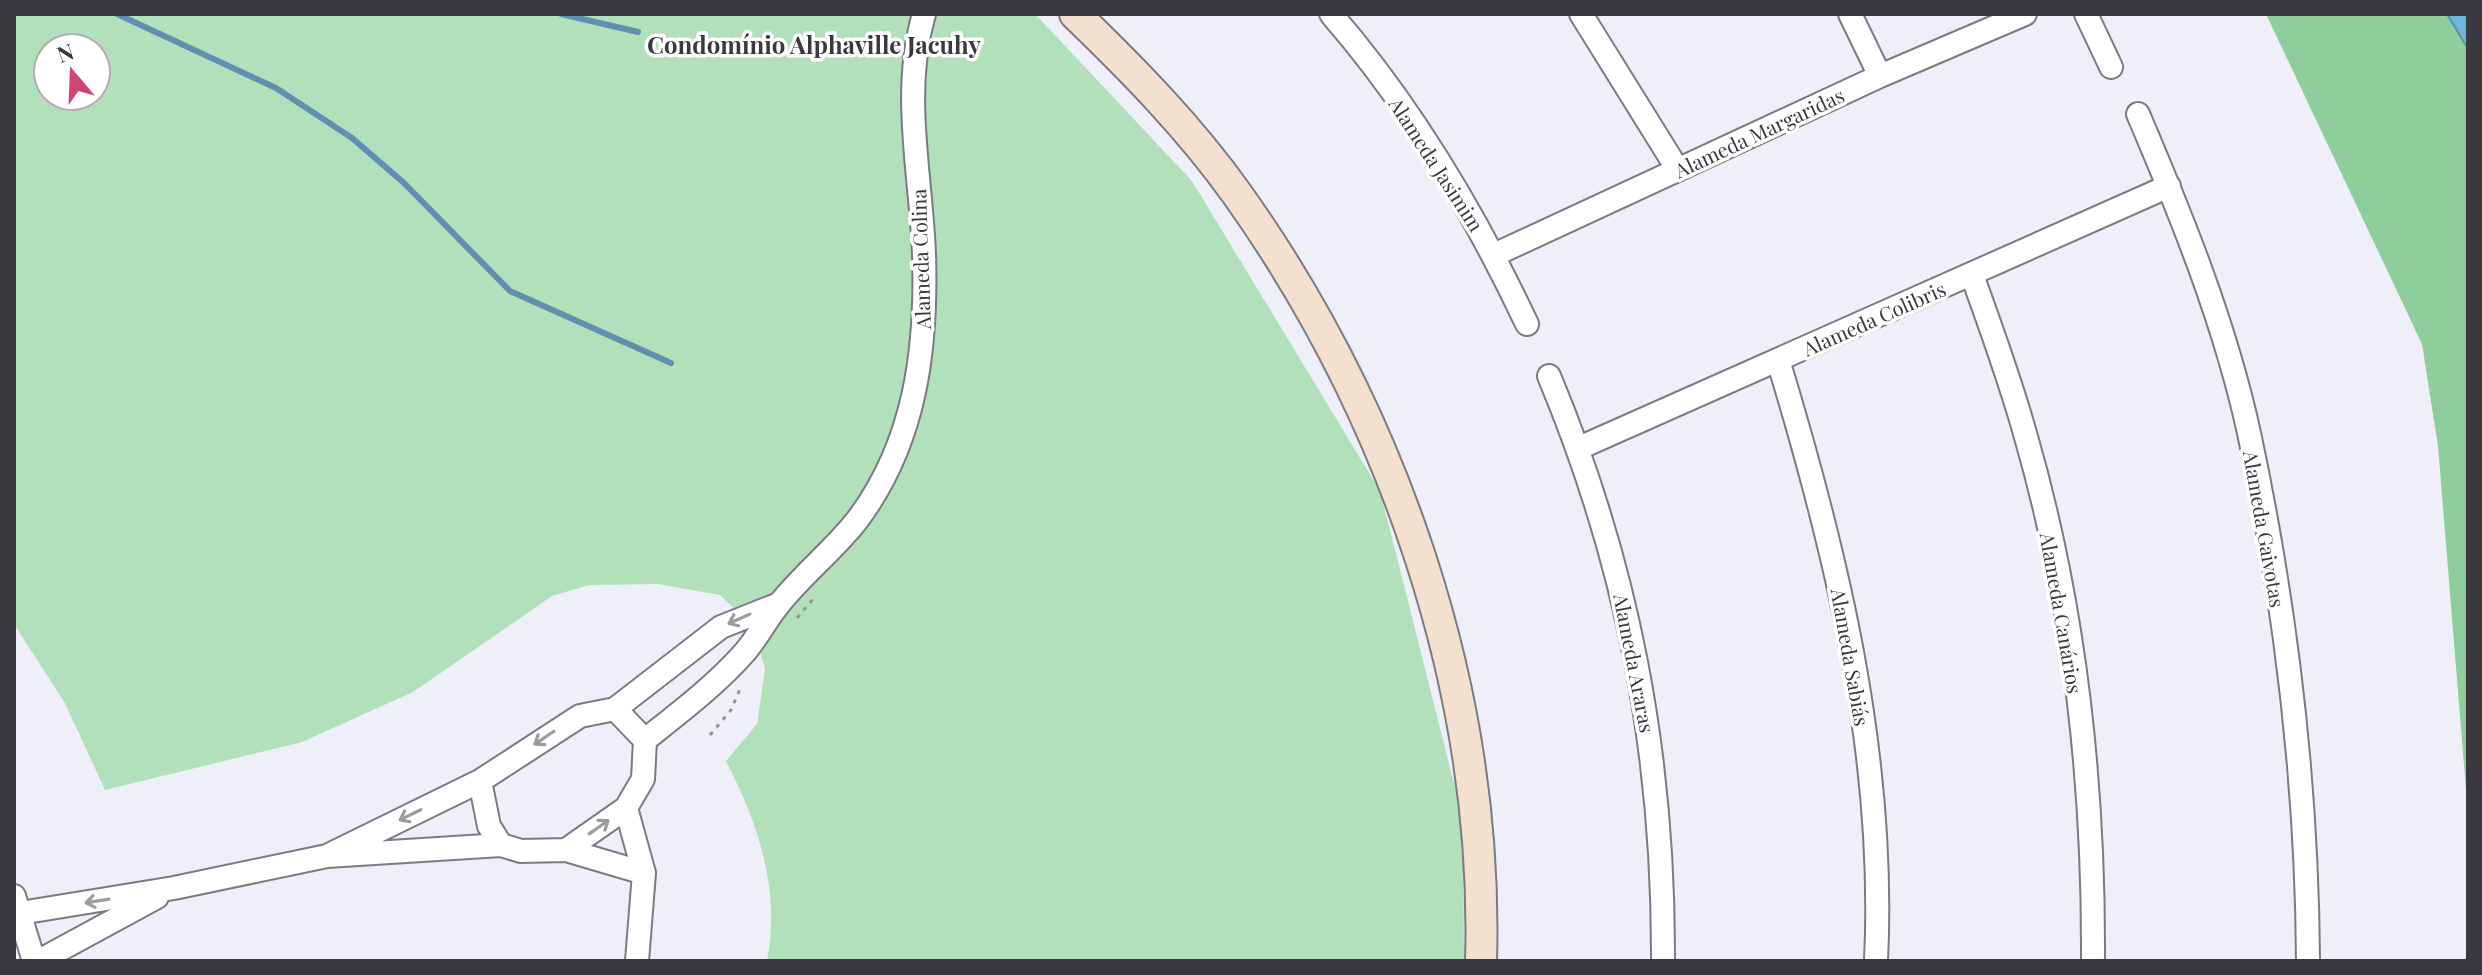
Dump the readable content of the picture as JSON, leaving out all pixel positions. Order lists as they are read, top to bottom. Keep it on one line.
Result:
{"streets":{"street":["Alameda Margaridas","Alameda Jasimim","Alameda Colina","Alameda Colibris","Alameda Gaivotas","Alameda Canários","Alameda Sabiás","Alameda Araras"]},"crossings":[["Alameda Margaridas","Alameda Jasimim"],["Alameda Colibris","Alameda Gaivotas"],["Alameda Colibris","Alameda Canários"],["Alameda Colibris","Alameda Sabiás"],["Alameda Colibris","Alameda Araras"]],"districts":["Condomínio Alphaville Jacuhy"],"north":"top"}
